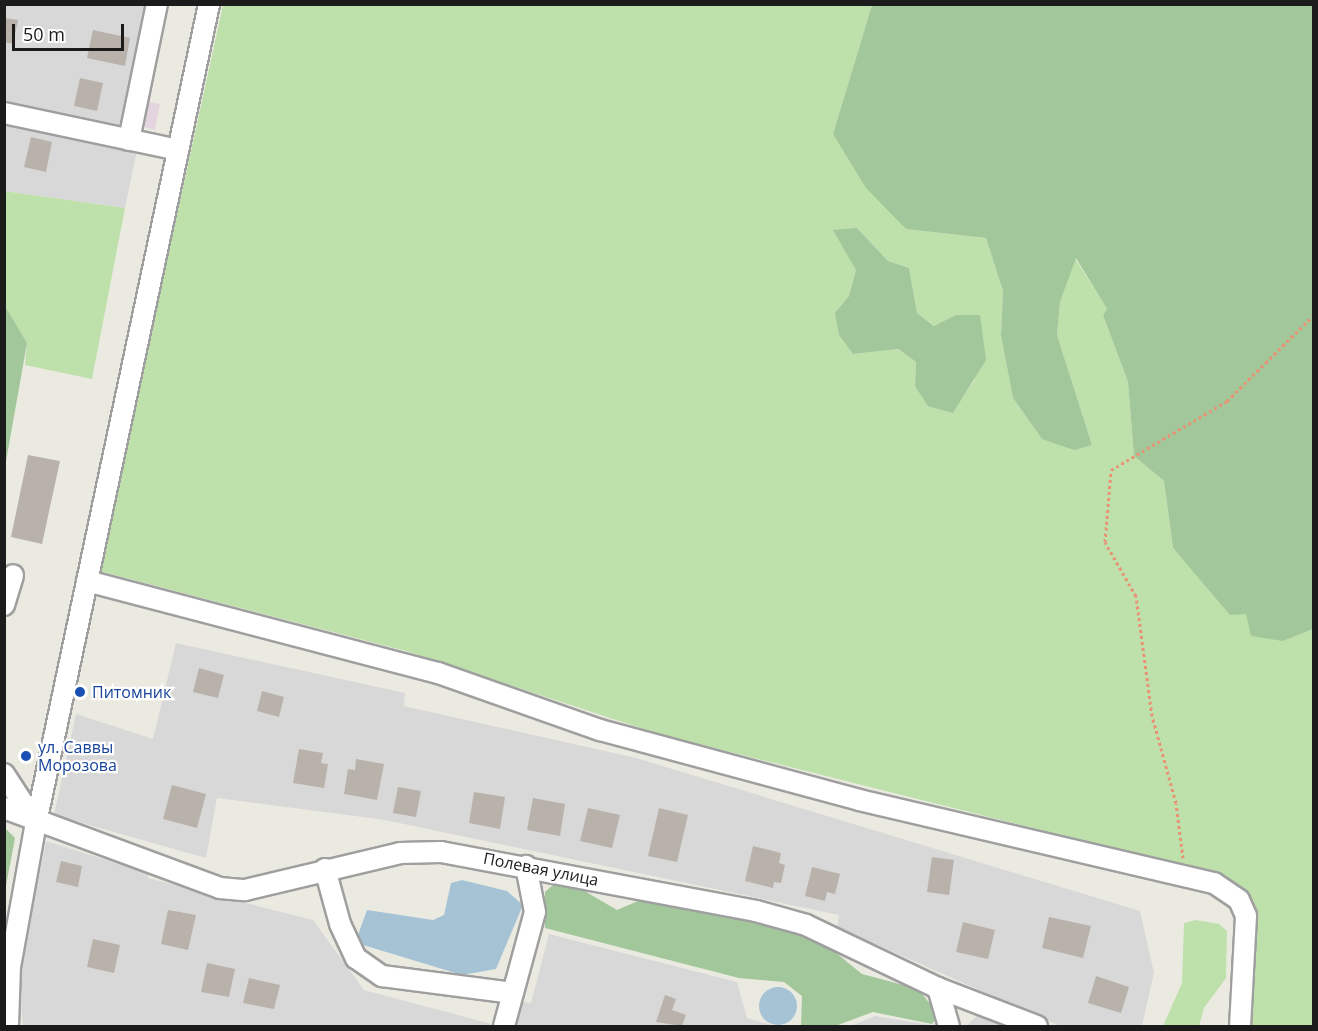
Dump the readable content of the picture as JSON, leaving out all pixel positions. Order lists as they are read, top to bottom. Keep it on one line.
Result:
{"streets":{"street":["Полевая улица"]},"places":["Питомник","ул. Саввы Морозова"],"scale_bar":"50 m"}
